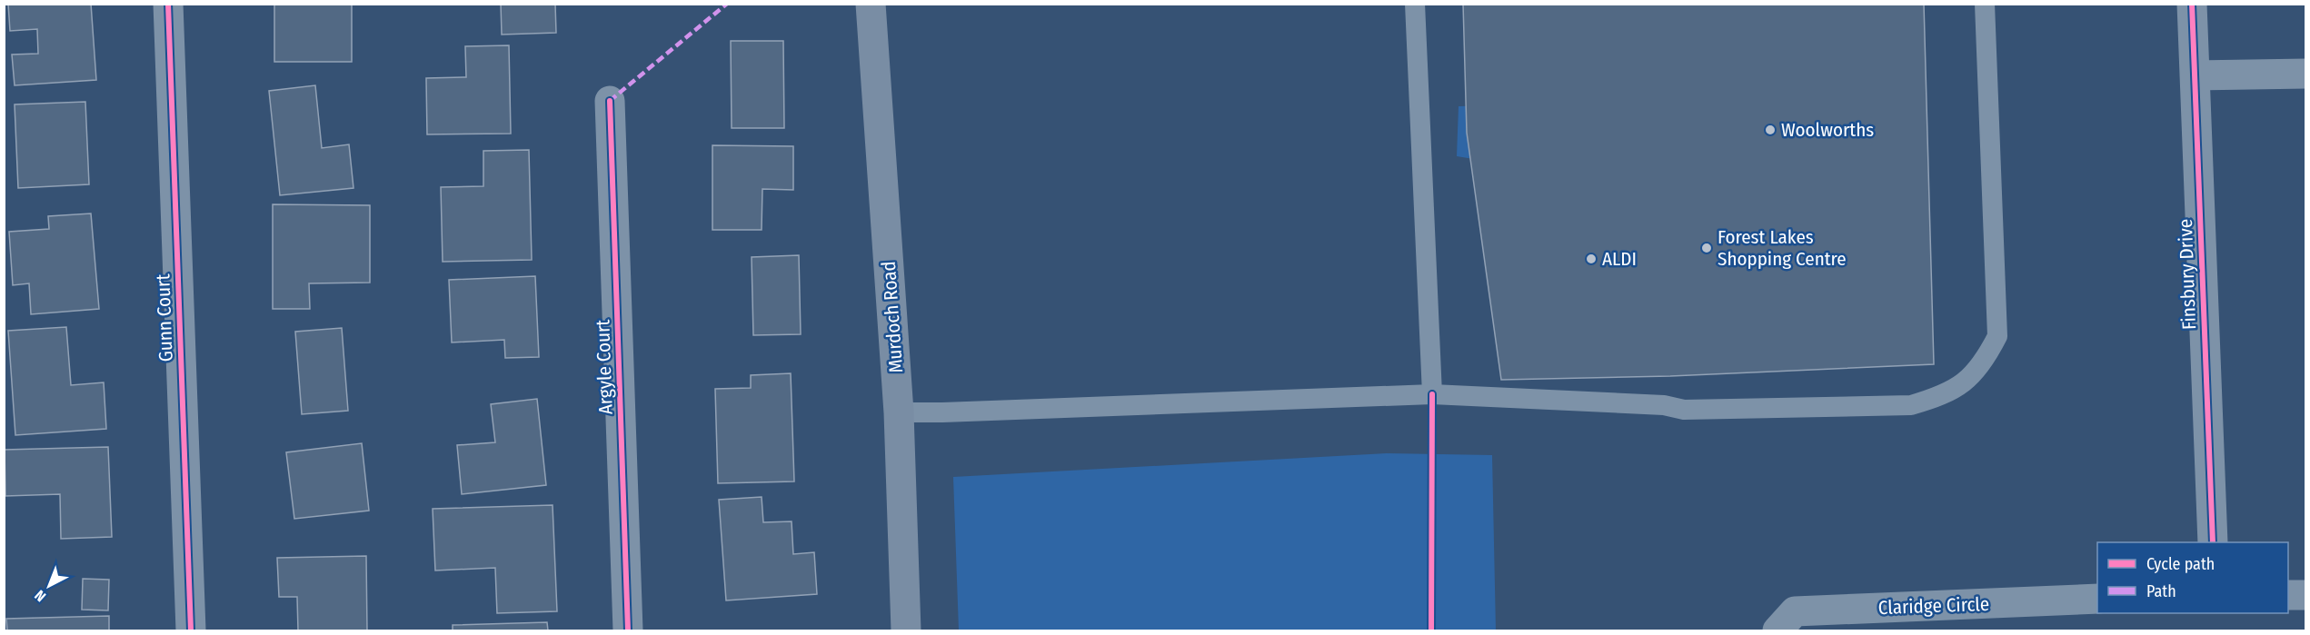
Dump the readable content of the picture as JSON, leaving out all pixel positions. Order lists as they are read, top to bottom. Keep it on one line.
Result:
{"streets":{"main road":["Murdoch Road"],"street":["Finsbury Drive","Gunn Court","Argyle Court","Claridge Circle"]},"places":["Woolworths","Forest Lakes Shopping Centre","ALDI"],"legend":["Cycle path","Path"],"north":"bottom left"}
